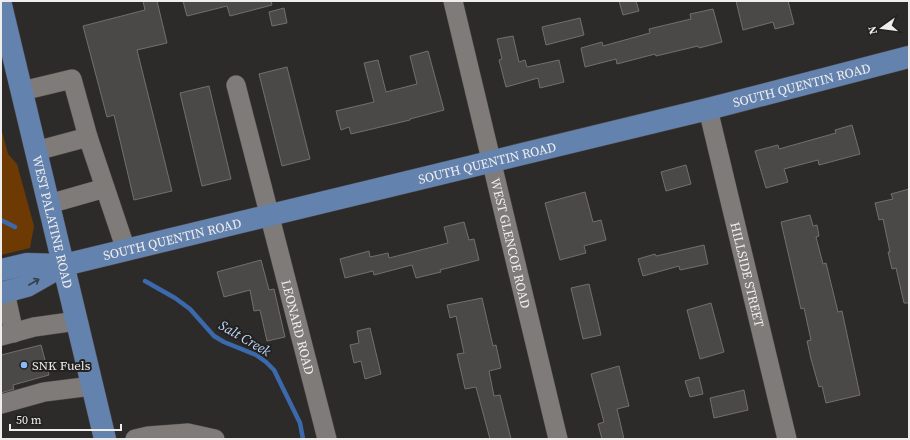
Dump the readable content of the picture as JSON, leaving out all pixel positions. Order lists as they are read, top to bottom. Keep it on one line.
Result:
{"streets":{"main road":["SOUTH QUENTIN ROAD","WEST PALATINE ROAD"],"street":["WEST GLENCOE ROAD","HILLSIDE STREET","LEONARD ROAD"]},"crossings":[["SOUTH QUENTIN ROAD","WEST PALATINE ROAD"],["SOUTH QUENTIN ROAD","WEST GLENCOE ROAD"],["SOUTH QUENTIN ROAD","HILLSIDE STREET"],["SOUTH QUENTIN ROAD","LEONARD ROAD"]],"water":["Salt Creek"],"places":["SNK Fuels"],"scale_bar":"50 m","north":"left"}
